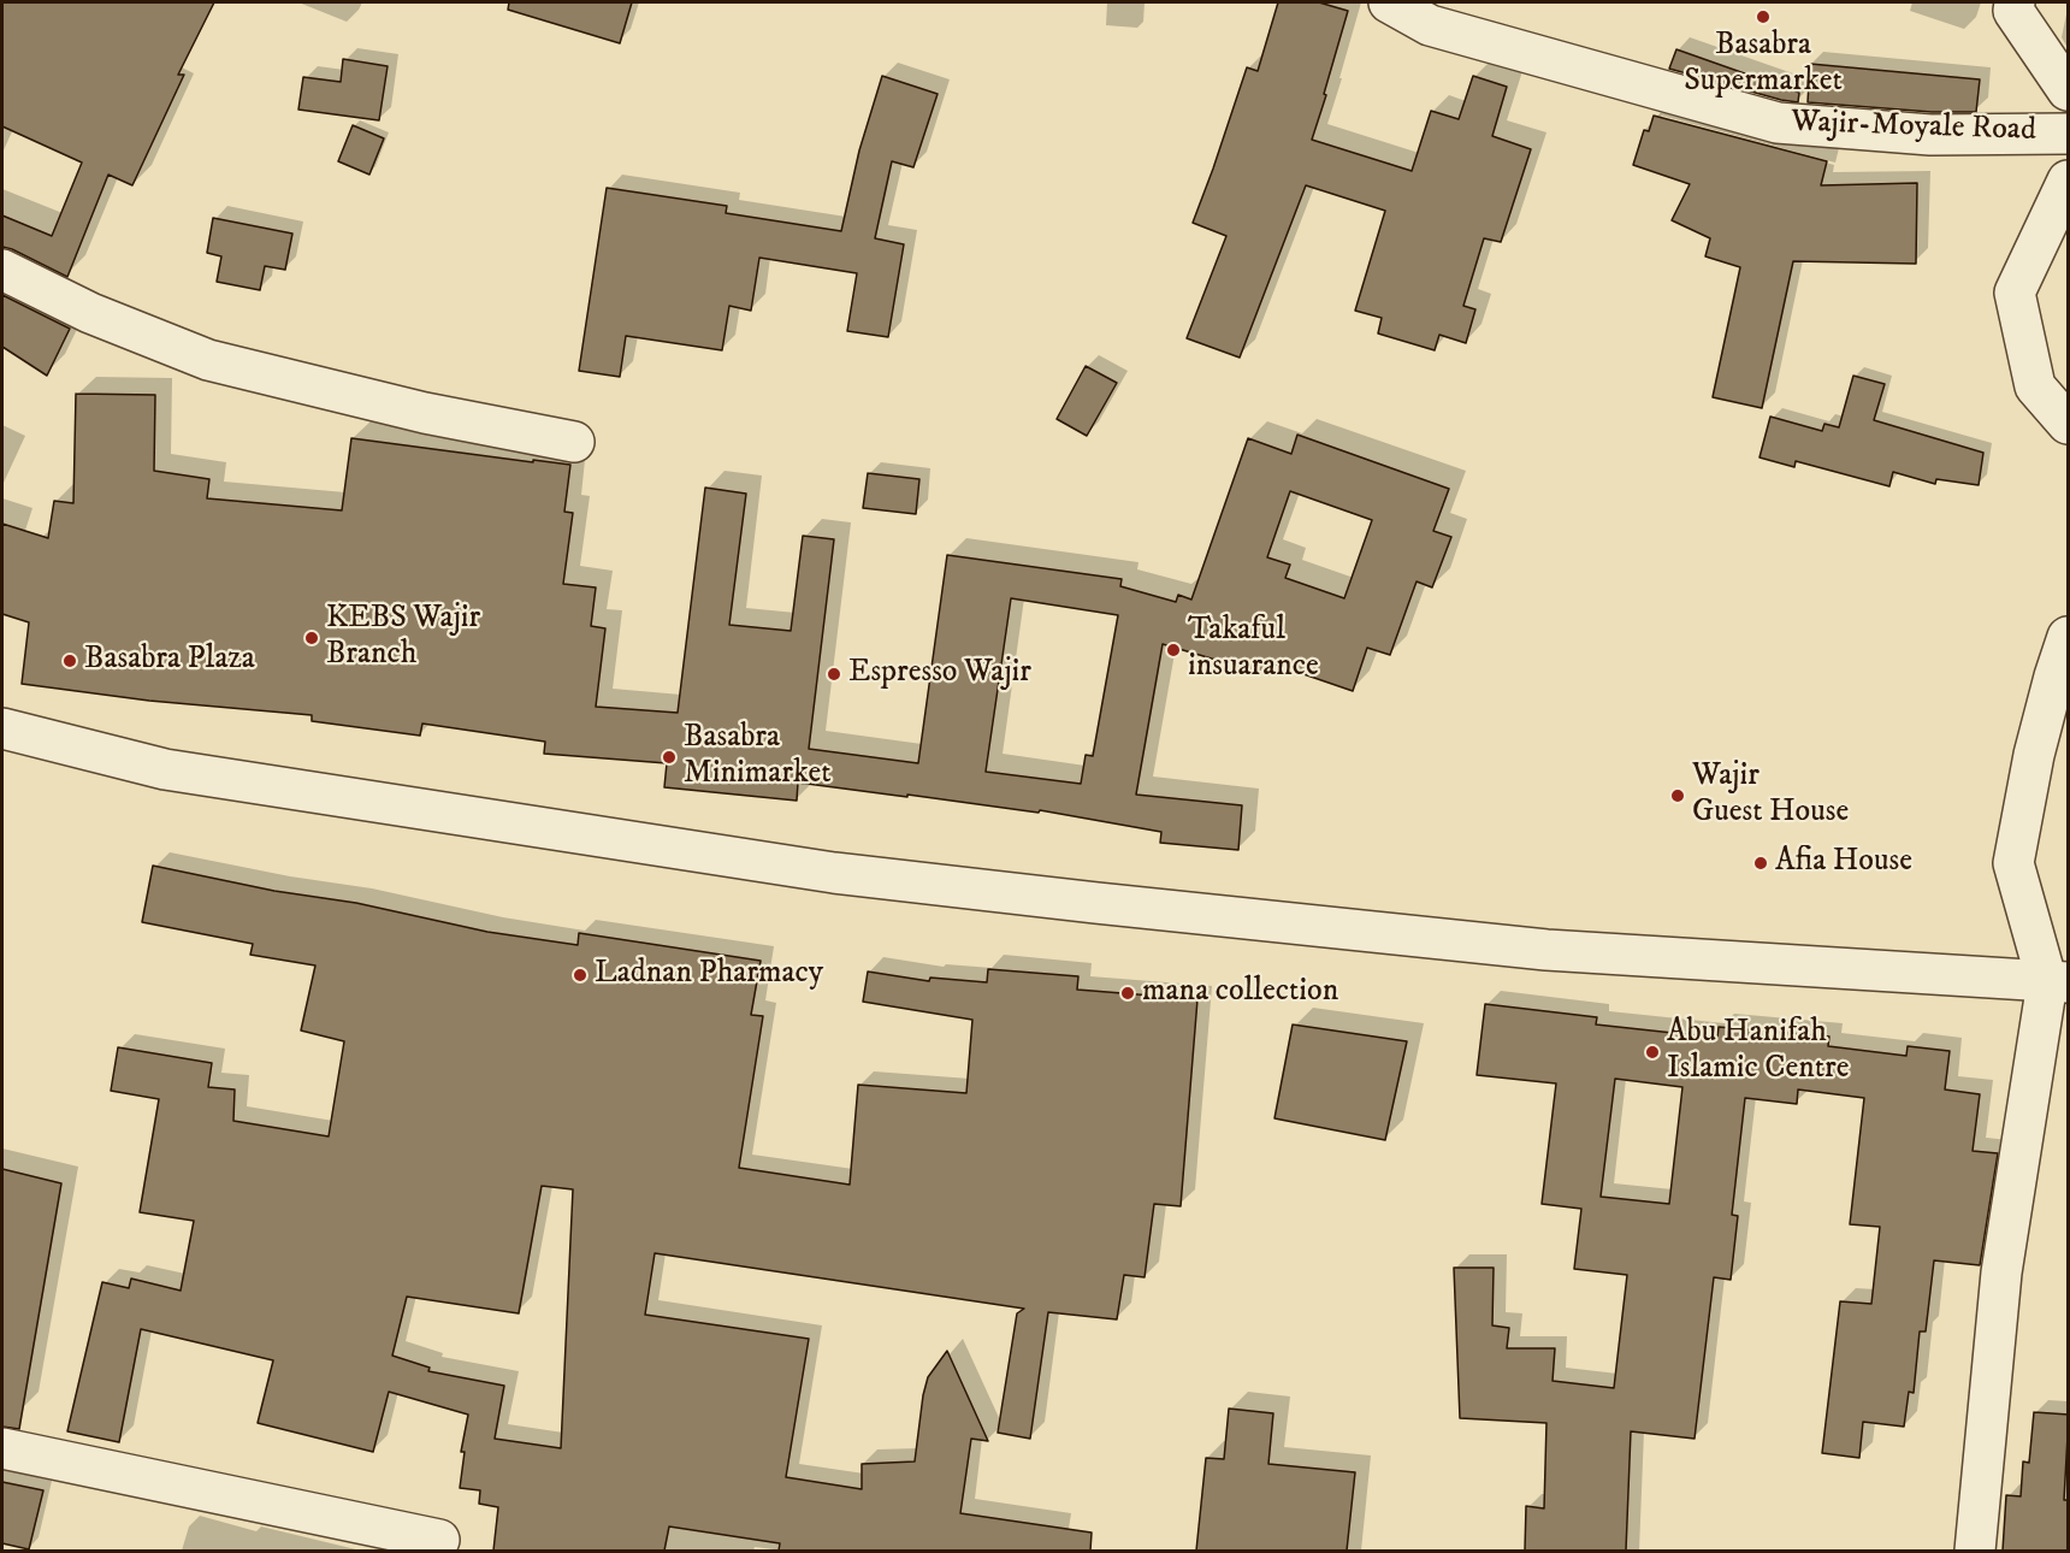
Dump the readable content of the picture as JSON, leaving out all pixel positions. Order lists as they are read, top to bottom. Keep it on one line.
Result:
{"streets":{"street":["Wajir-Moyale Road"]},"places":["Basabra Supermarket","KEBS Wajir Branch","Takaful insuarance","Basabra Plaza","Espresso Wajir","Basabra Minimarket","Wajir Guest House","Afia House","Ladnan Pharmacy","mana collection","Abu Hanifah Islamic Centre"]}
